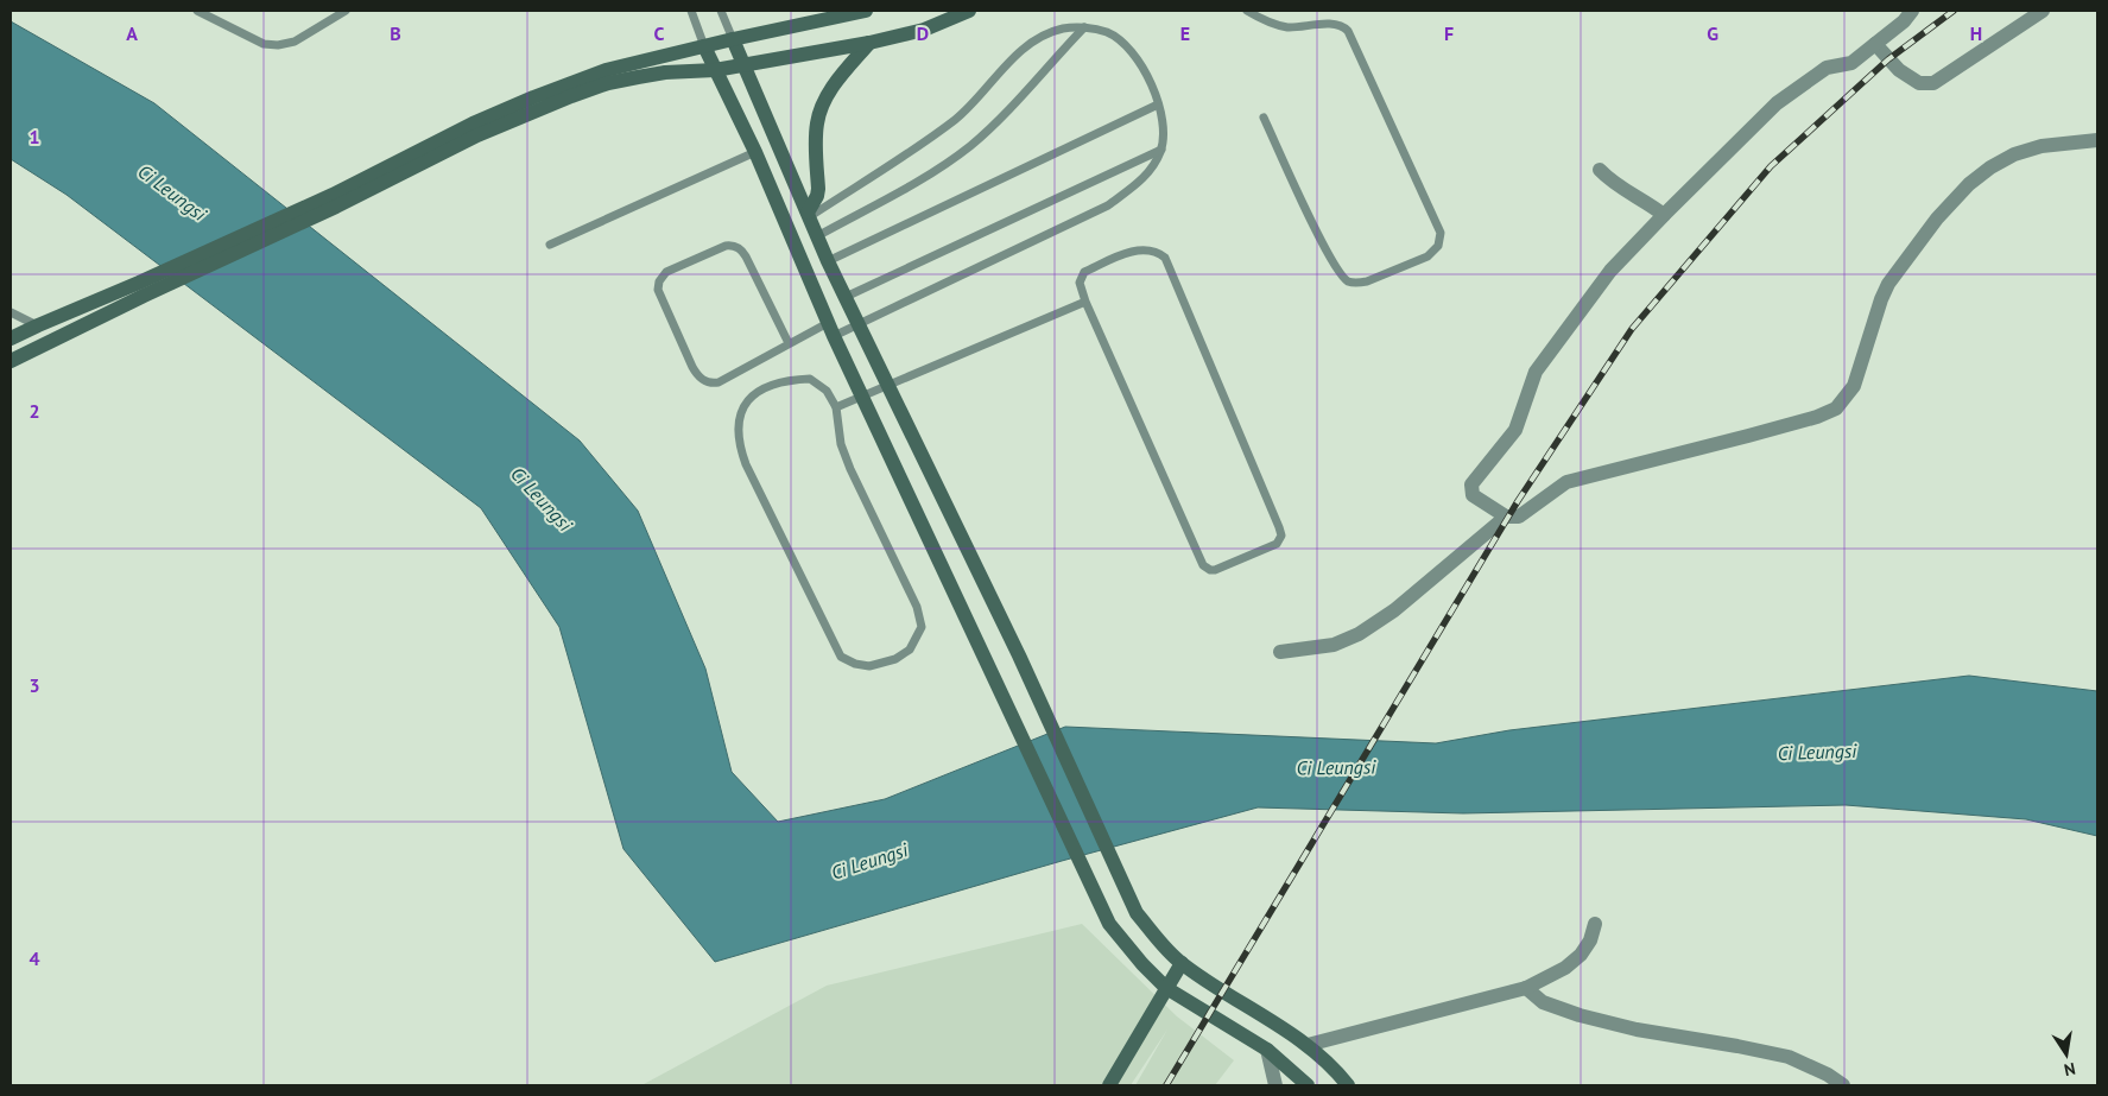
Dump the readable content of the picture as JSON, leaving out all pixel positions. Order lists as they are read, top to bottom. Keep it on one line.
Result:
{"water":["Ci Leungsi"],"north":"bottom","grid":{"columns":["A","B","C","D","E","F","G","H"],"rows":["1","2","3","4"]}}
